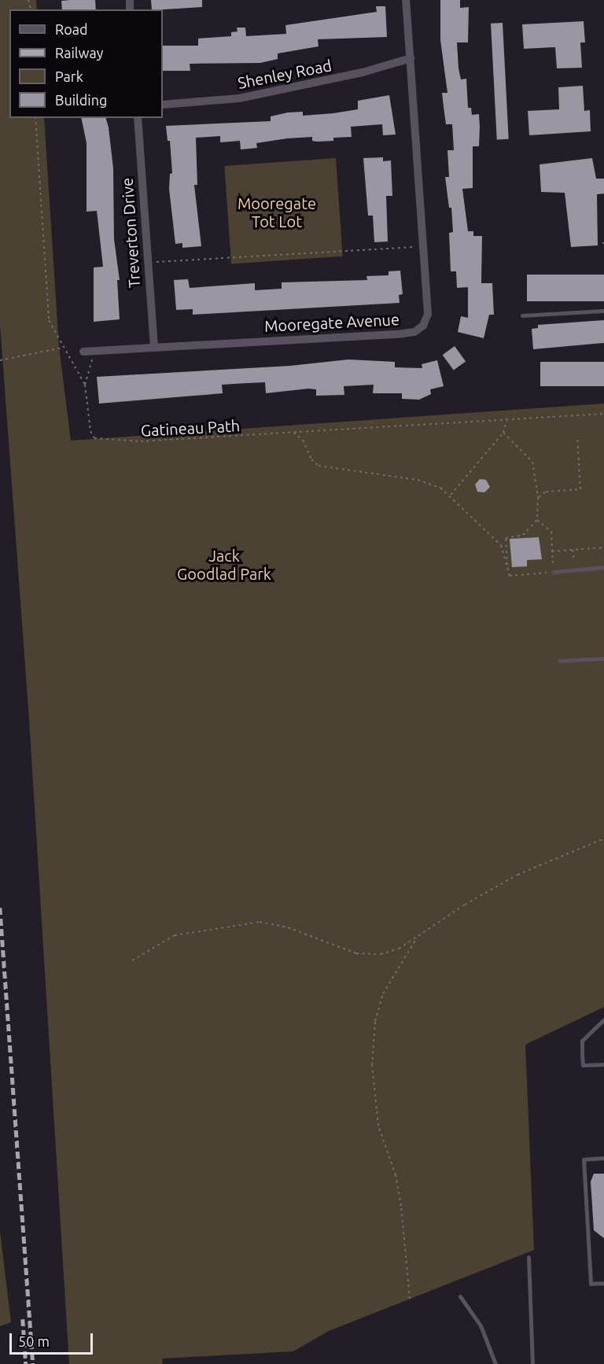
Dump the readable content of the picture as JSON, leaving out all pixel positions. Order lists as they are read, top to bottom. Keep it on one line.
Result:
{"streets":{"street":["Shenley Road","Treverton Drive","Mooregate Avenue"],"path":["Gatineau Path"]},"crossings":[["Shenley Road","Mooregate Avenue"],["Treverton Drive","Mooregate Avenue"]],"parks":["Mooregate Tot Lot","Jack Goodlad Park"],"legend":["Road","Railway","Park","Building"],"scale_bar":"50 m"}
